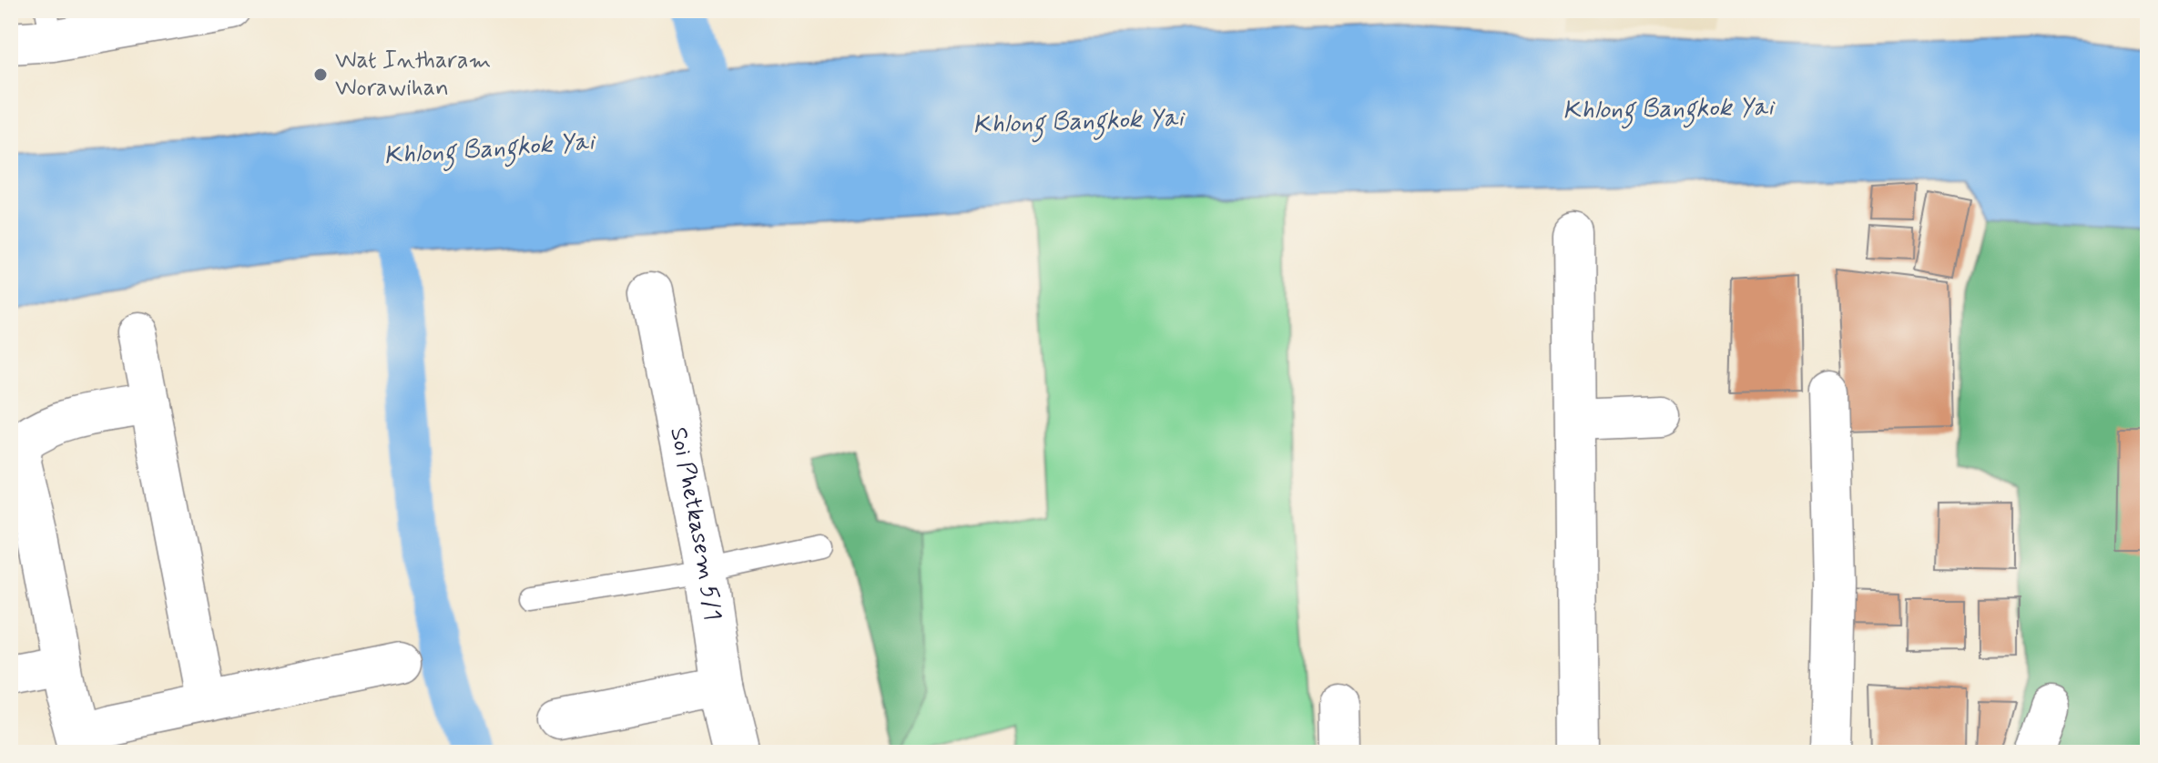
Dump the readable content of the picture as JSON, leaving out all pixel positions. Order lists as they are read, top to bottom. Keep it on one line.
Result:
{"streets":{"street":["Soi Phetkasem 5/1"]},"water":["Khlong Bangkok Yai"],"places":["Wat Intharam Worawihan"]}
